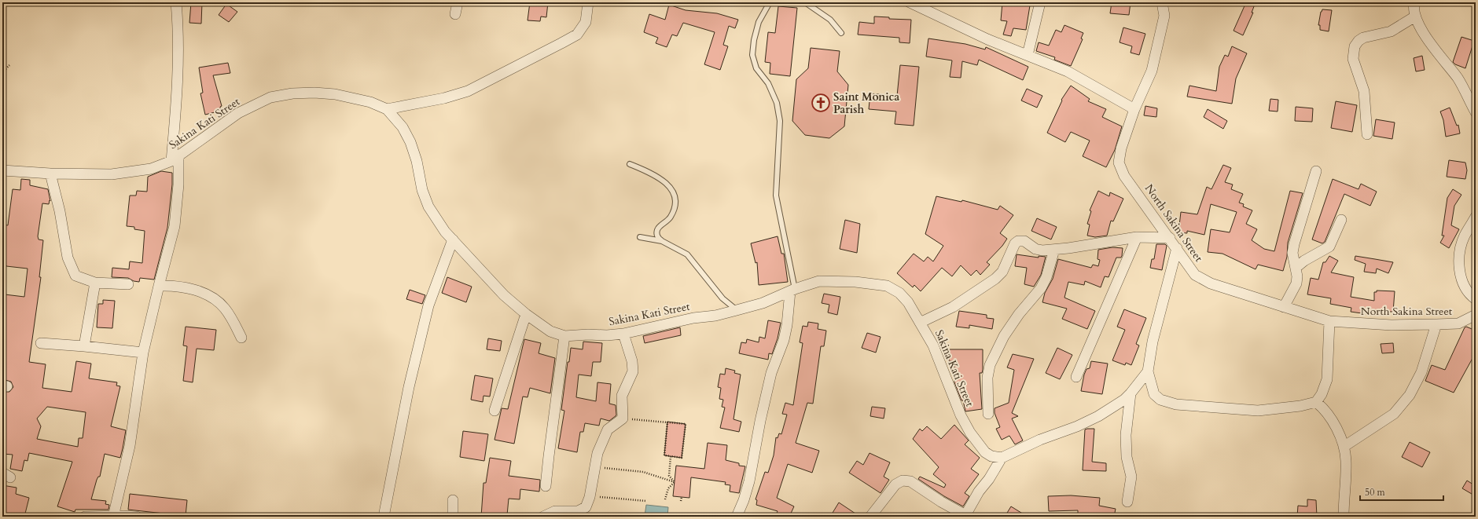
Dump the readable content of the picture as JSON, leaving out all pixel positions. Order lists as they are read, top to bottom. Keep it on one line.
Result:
{"streets":{"street":["Sakina Kati Street","North Sakina Street"]},"places":{"church":["Saint Monica Parish"]},"scale_bar":"50 m"}
